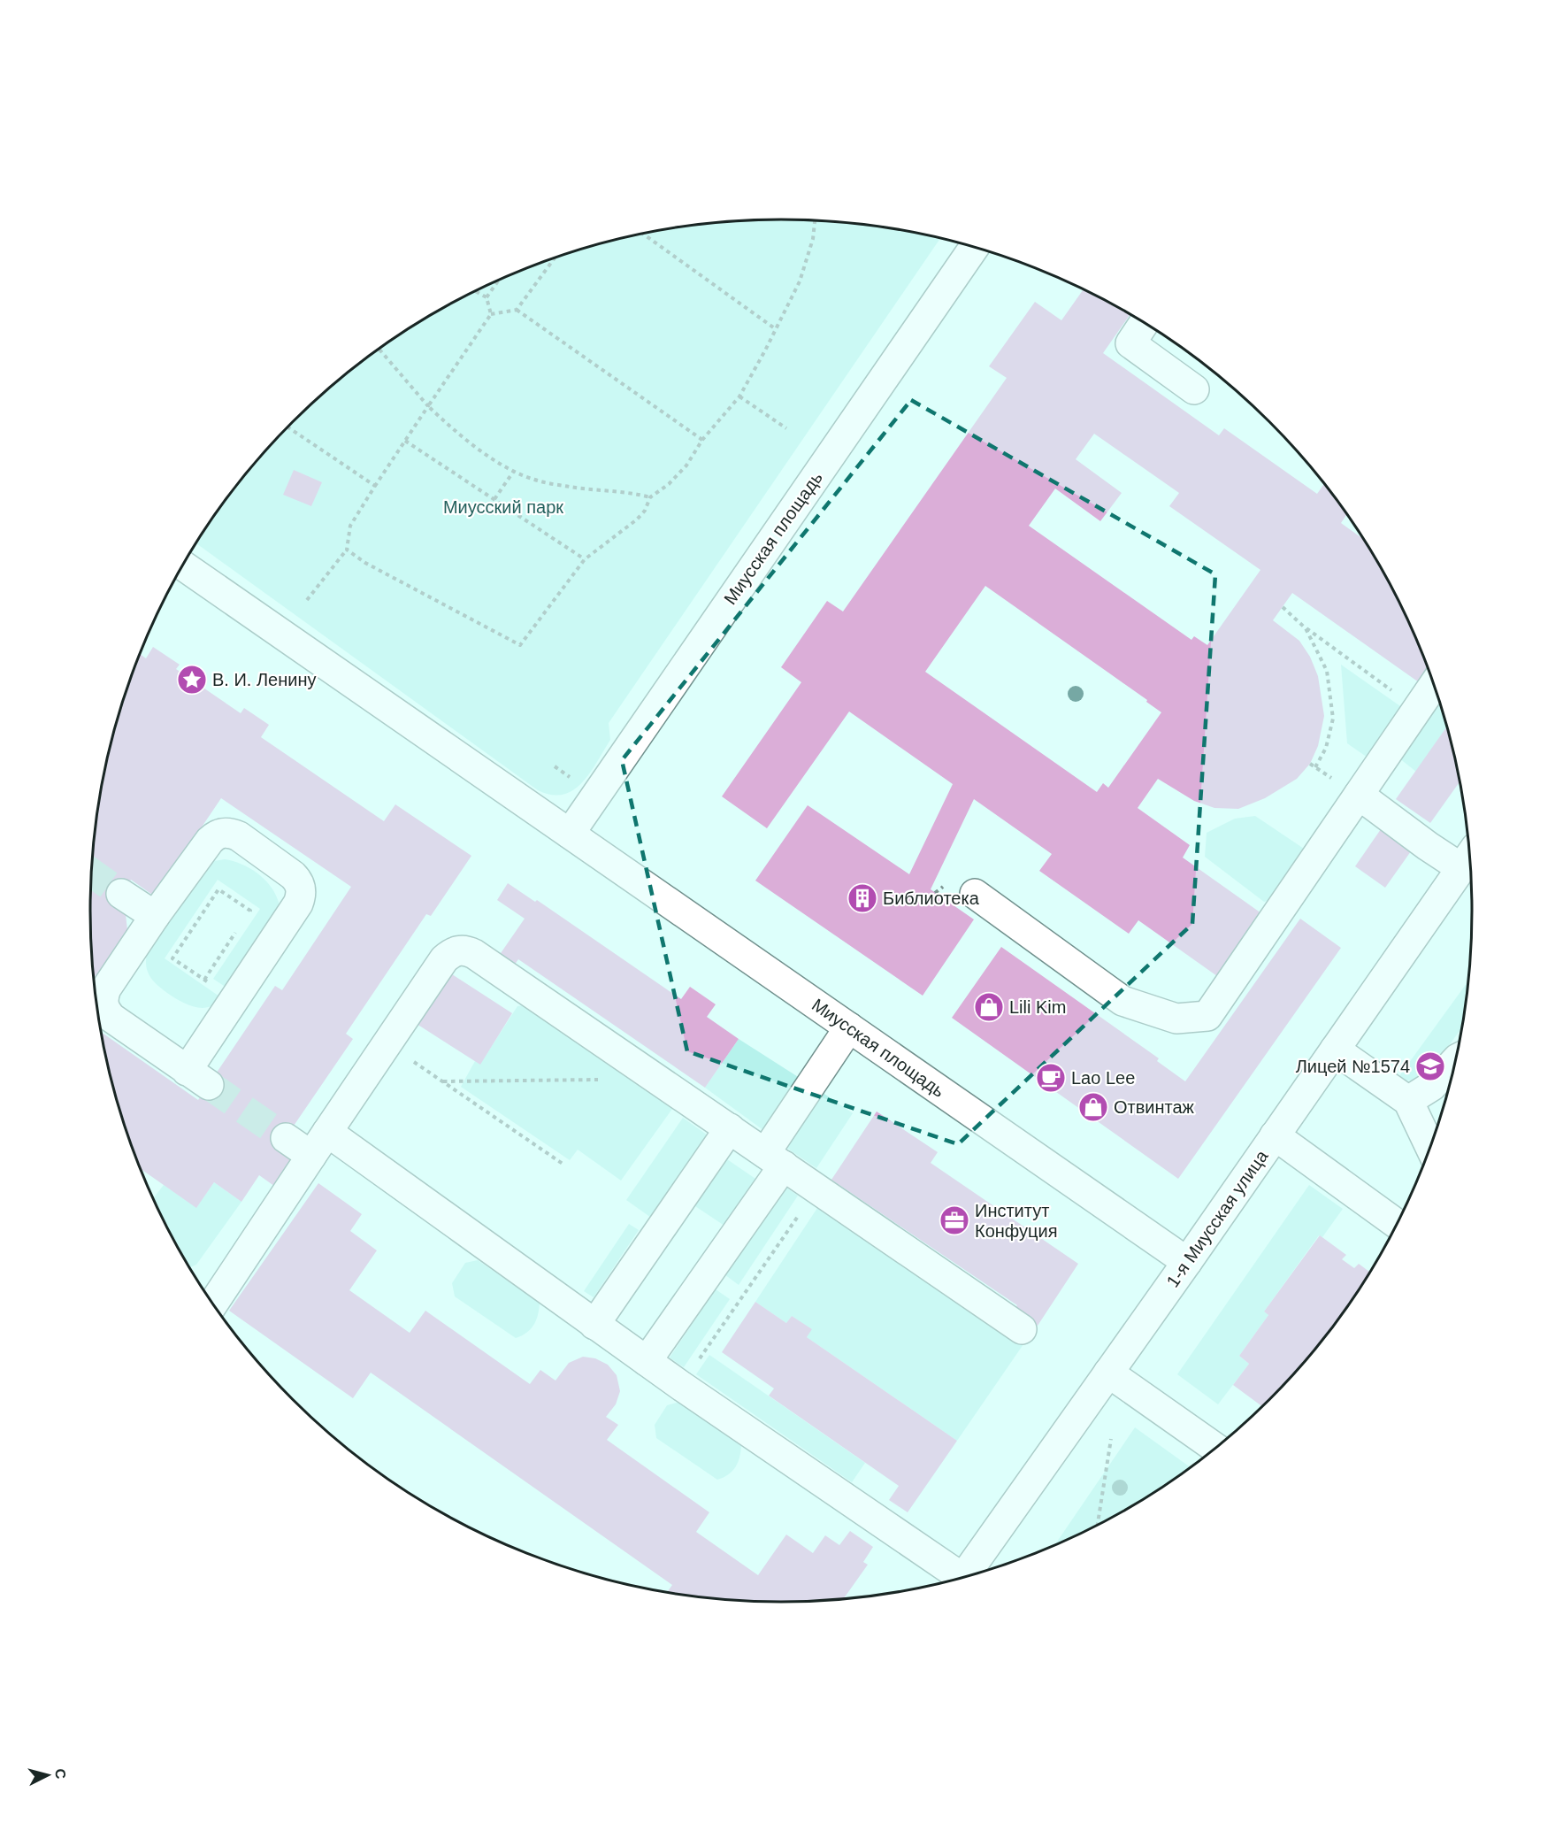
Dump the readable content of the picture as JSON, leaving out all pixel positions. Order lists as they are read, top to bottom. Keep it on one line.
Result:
{"streets":{"street":["Миусская площадь","1-я Миусская улица"]},"crossings":[["Миусская площадь","1-я Миусская улица"]],"parks":["Миусский парк"],"places":{"place":["В. И. Ленину"],"building":["Библиотека"],"shop":["Lili Kim","Отвинтаж"],"school or university":["Лицей №1574"],"cafe":["Lao Lee"],"office":["Институт Конфуция"]},"north":"right"}
